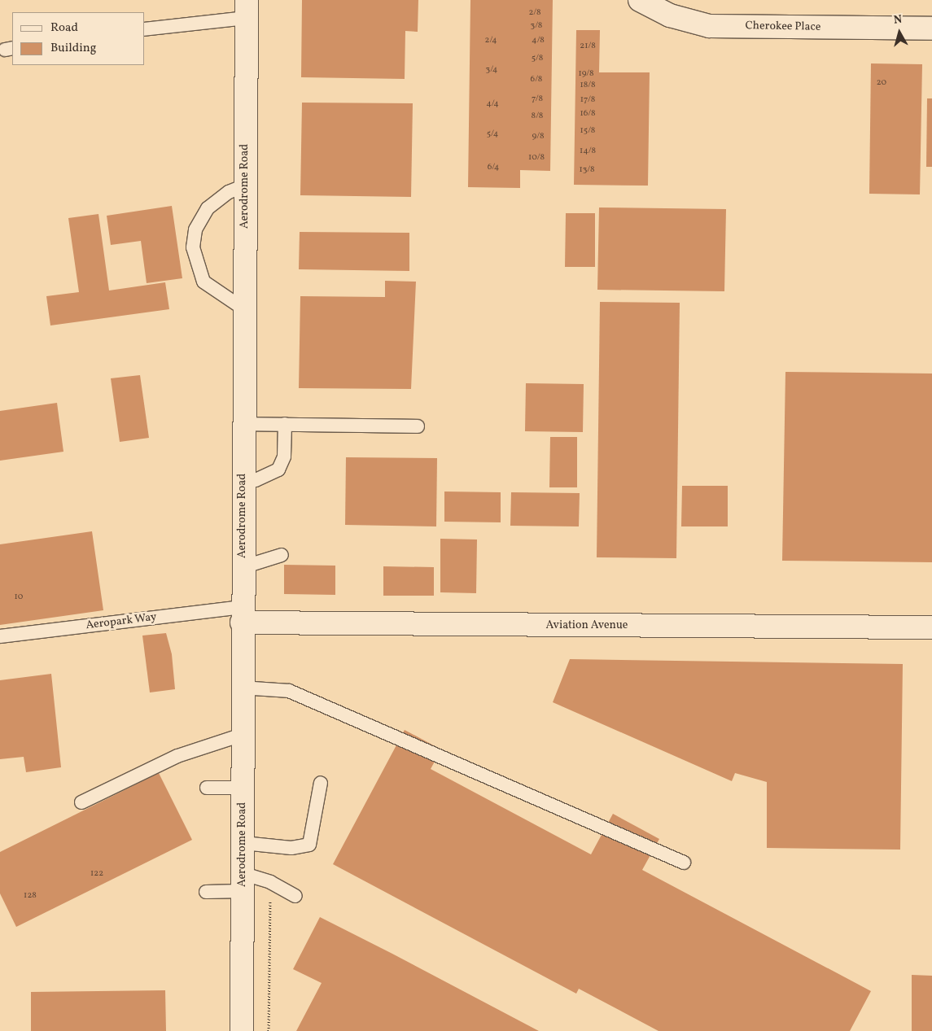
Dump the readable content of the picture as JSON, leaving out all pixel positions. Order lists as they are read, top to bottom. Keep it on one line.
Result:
{"streets":{"street":["Cherokee Place","Aerodrome Road","Aviation Avenue"],"lane":["Aeropark Way"]},"crossings":[["Aerodrome Road","Aeropark Way"],["Aerodrome Road","Aviation Avenue"],["Aeropark Way","Aviation Avenue"]],"house_numbers":["2/8","3/8","2/4","4/8","21/8","5/8","3/4","19/8","6/8","20","18/8","7/8","17/8","4/4","16/8","8/8","15/8","5/4","9/8","14/8","10/8","6/4","13/8","10","122","128"],"legend":["Road","Building"],"north":"top"}
